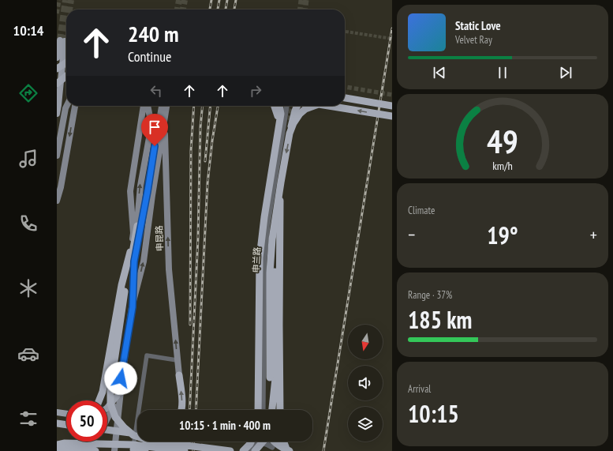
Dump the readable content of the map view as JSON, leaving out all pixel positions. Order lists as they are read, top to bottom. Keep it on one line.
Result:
{"streets":{"main road":["申昆路"],"street":["申兰路"]},"north":"bottom","page":{"tabs":"10:14","turn":["240 m","Continue"],"song":["Static Love","Velvet Ray"],"tile":["Climate",["Range · 37%","185 km"],["Arrival","10:15"]],"heat":["−","19°","+"],"limit":"50","trip":"10:15 · 1 min · 400 m","gauge":["49","km/h"]}}
